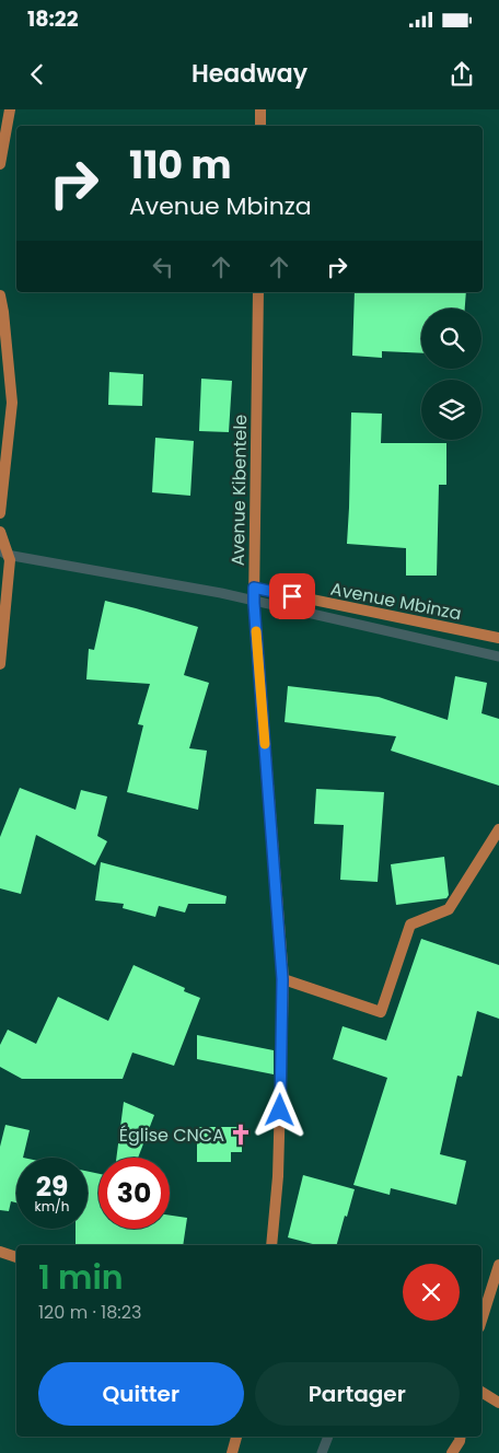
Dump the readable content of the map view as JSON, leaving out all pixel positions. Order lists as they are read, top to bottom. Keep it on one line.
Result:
{"streets":{"street":["Avenue Kibentele","Avenue Mbinza"]},"crossings":[["Avenue Kibentele","Avenue Mbinza"]],"places":{"church":["Église CNCA"]},"page":{"status":"18:22","header":"Headway","turn":["110 m","Avenue Mbinza"],"speed":"29 km/h","limit":"30","heading":["1 min","120 m · 18:23"],"buttons":["Quitter","Partager"]}}
